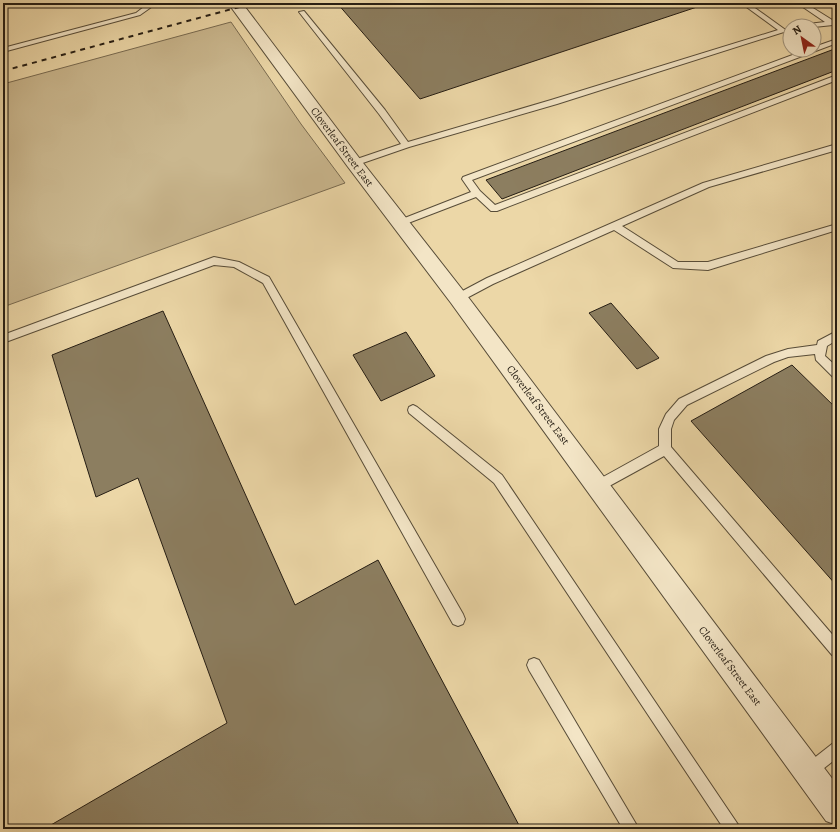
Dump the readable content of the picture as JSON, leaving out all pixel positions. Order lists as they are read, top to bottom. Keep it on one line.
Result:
{"streets":{"street":["Cloverleaf Street East"]},"north":"top left"}
